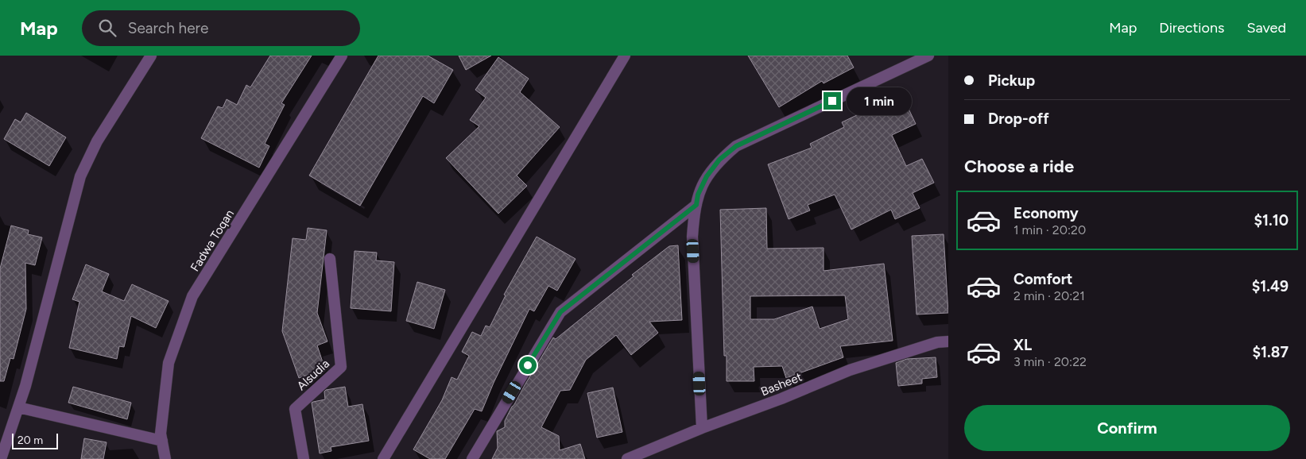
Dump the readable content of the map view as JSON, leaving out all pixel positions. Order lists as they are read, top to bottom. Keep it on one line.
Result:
{"streets":{"street":["Fadwa Toqan","Alsudia","Basheet"]},"scale_bar":"20 m","page":{"header":"Map","search":"Search here","nav":["Map","Directions","Saved"],"banner":["Pickup","Drop-off"],"bubble":"1 min","heading":"Choose a ride","list":[{"name":"Economy","note":"1 min · 20:20","value":"$1.10"},{"name":"Comfort","note":"2 min · 20:21","value":"$1.49"},{"name":"XL","note":"3 min · 20:22","value":"$1.87"}],"buttons":"Confirm","scale":"20 m"}}
